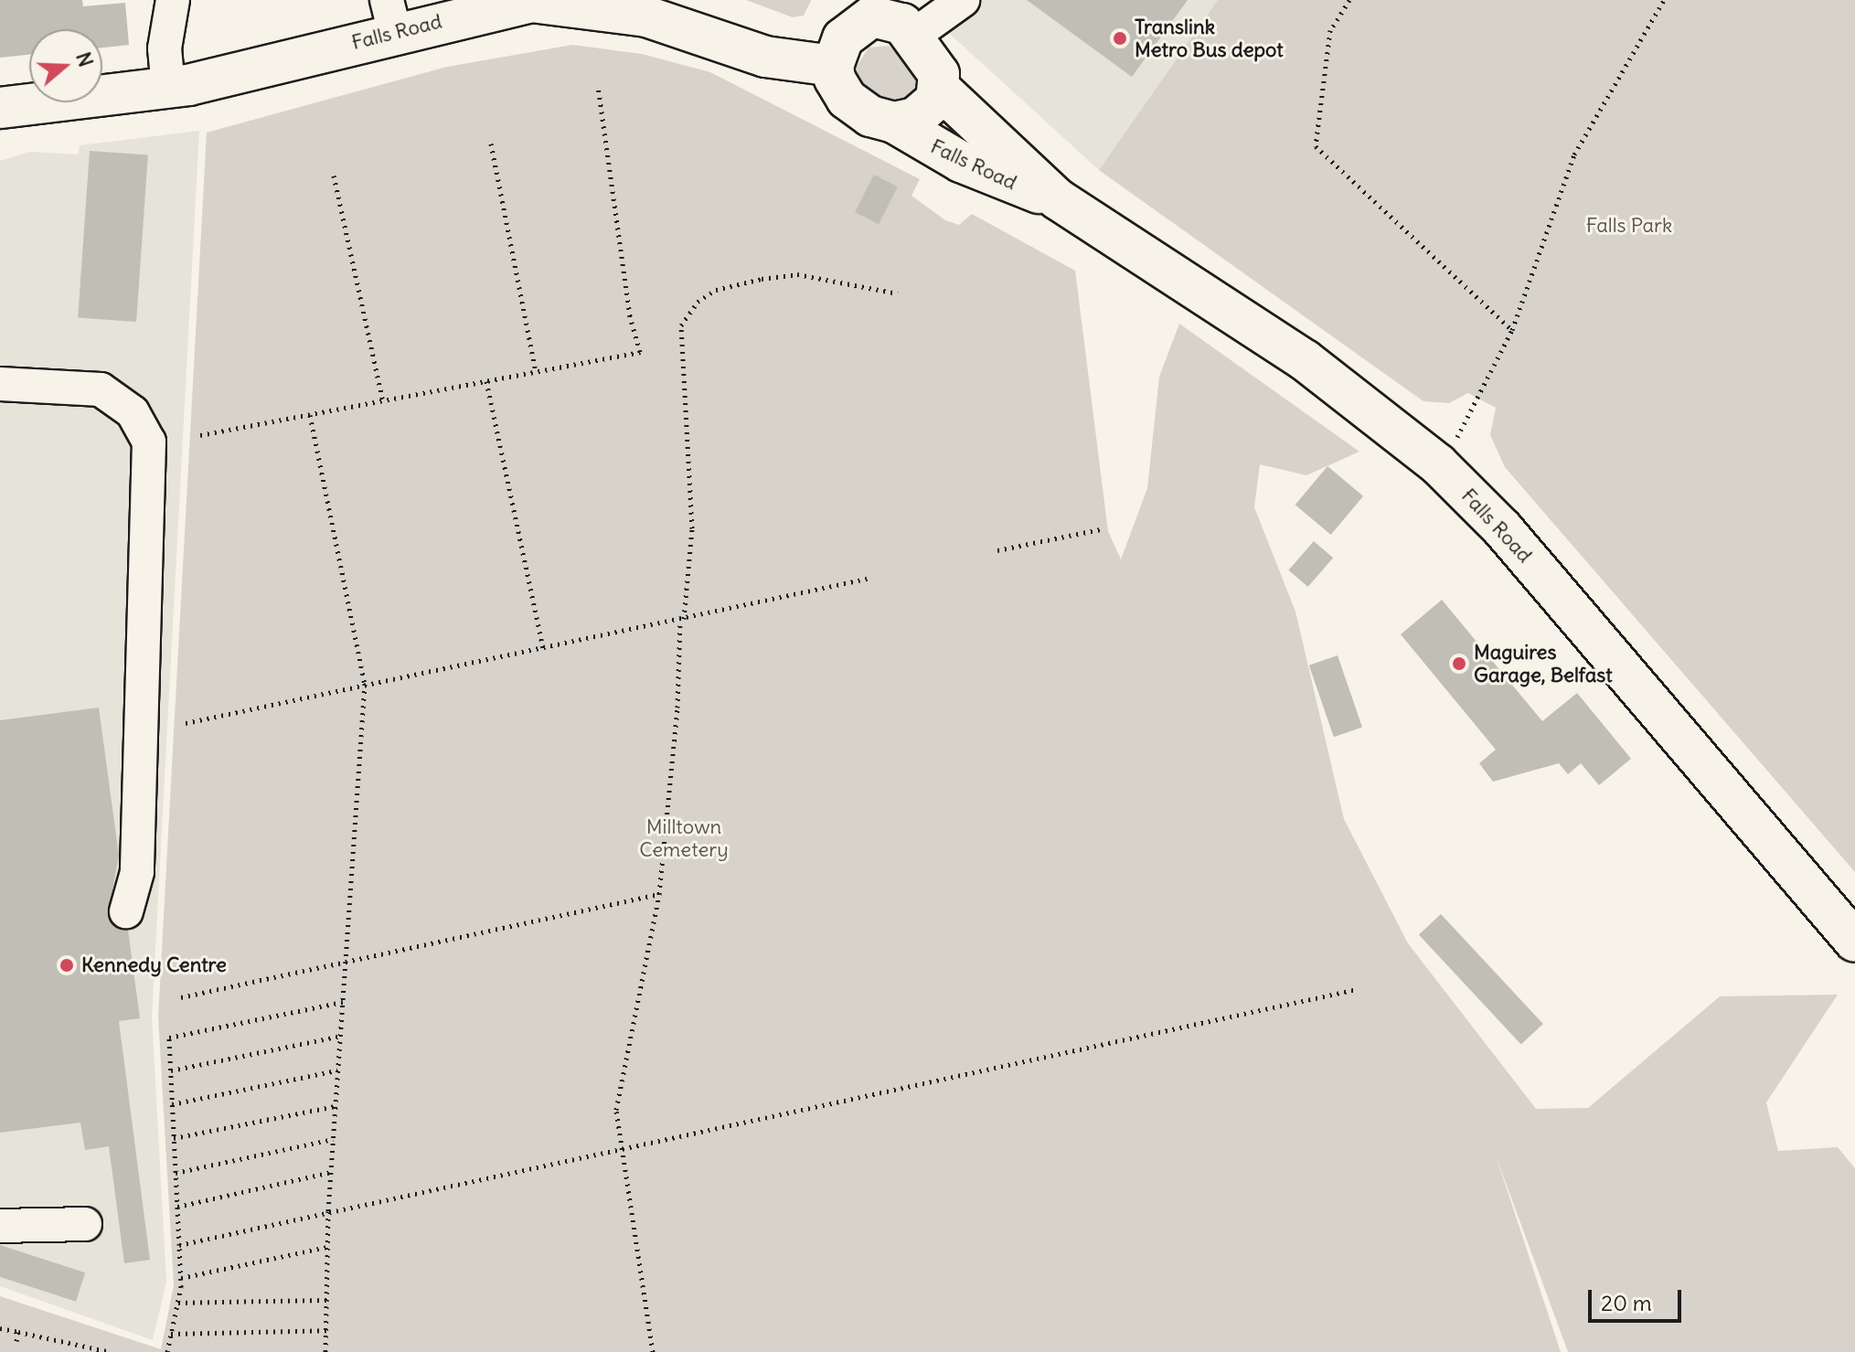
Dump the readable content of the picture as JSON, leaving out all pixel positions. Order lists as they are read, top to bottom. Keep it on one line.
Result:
{"streets":{"main road":["Falls Road"]},"parks":["Falls Park","Milltown Cemetery"],"places":["Translink Metro Bus depot","Maguires Garage, Belfast","Kennedy Centre"],"scale_bar":"20 m","north":"right"}
